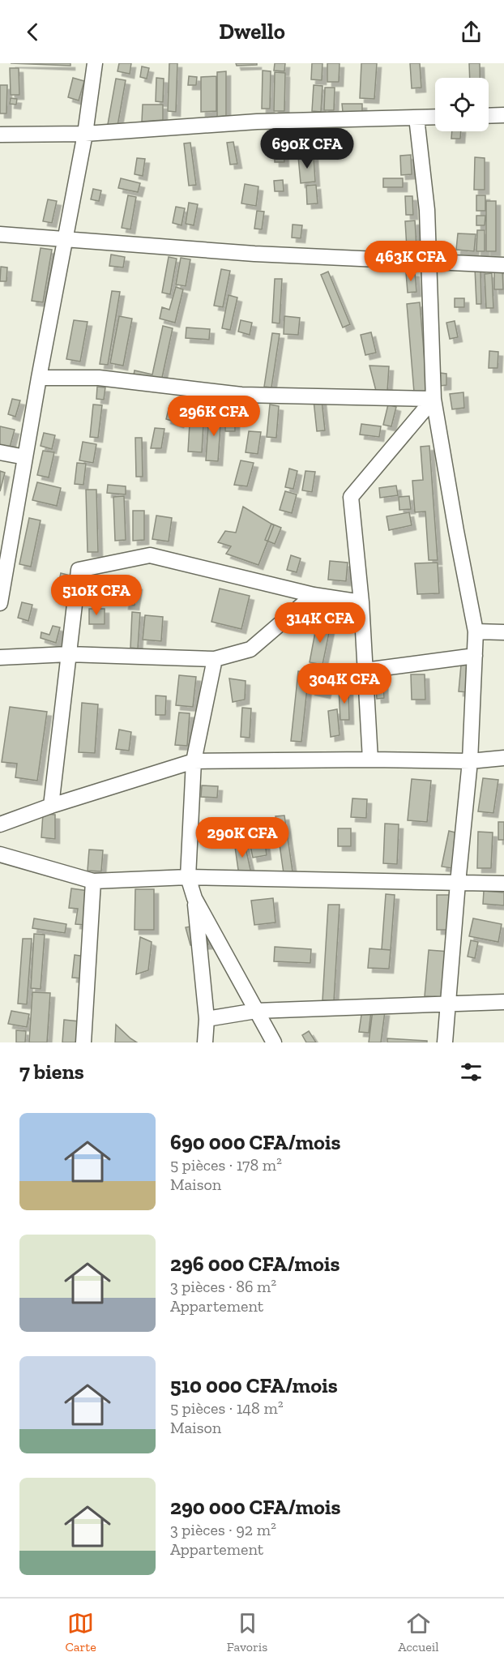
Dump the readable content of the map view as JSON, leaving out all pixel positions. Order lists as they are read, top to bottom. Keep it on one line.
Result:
{"page":{"header":"Dwello","price":["690K CFA","463K CFA","296K CFA","510K CFA","314K CFA","304K CFA","290K CFA"],"heading":"7 biens","list":[{"name":"690 000 CFA/mois","note":"5 pièces · 178 m² · Maison"},{"name":"296 000 CFA/mois","note":"3 pièces · 86 m² · Appartement"},{"name":"510 000 CFA/mois","note":"5 pièces · 148 m² · Maison"},{"name":"290 000 CFA/mois","note":"3 pièces · 92 m² · Appartement"}],"tabs":["Carte","Favoris","Accueil"]}}
